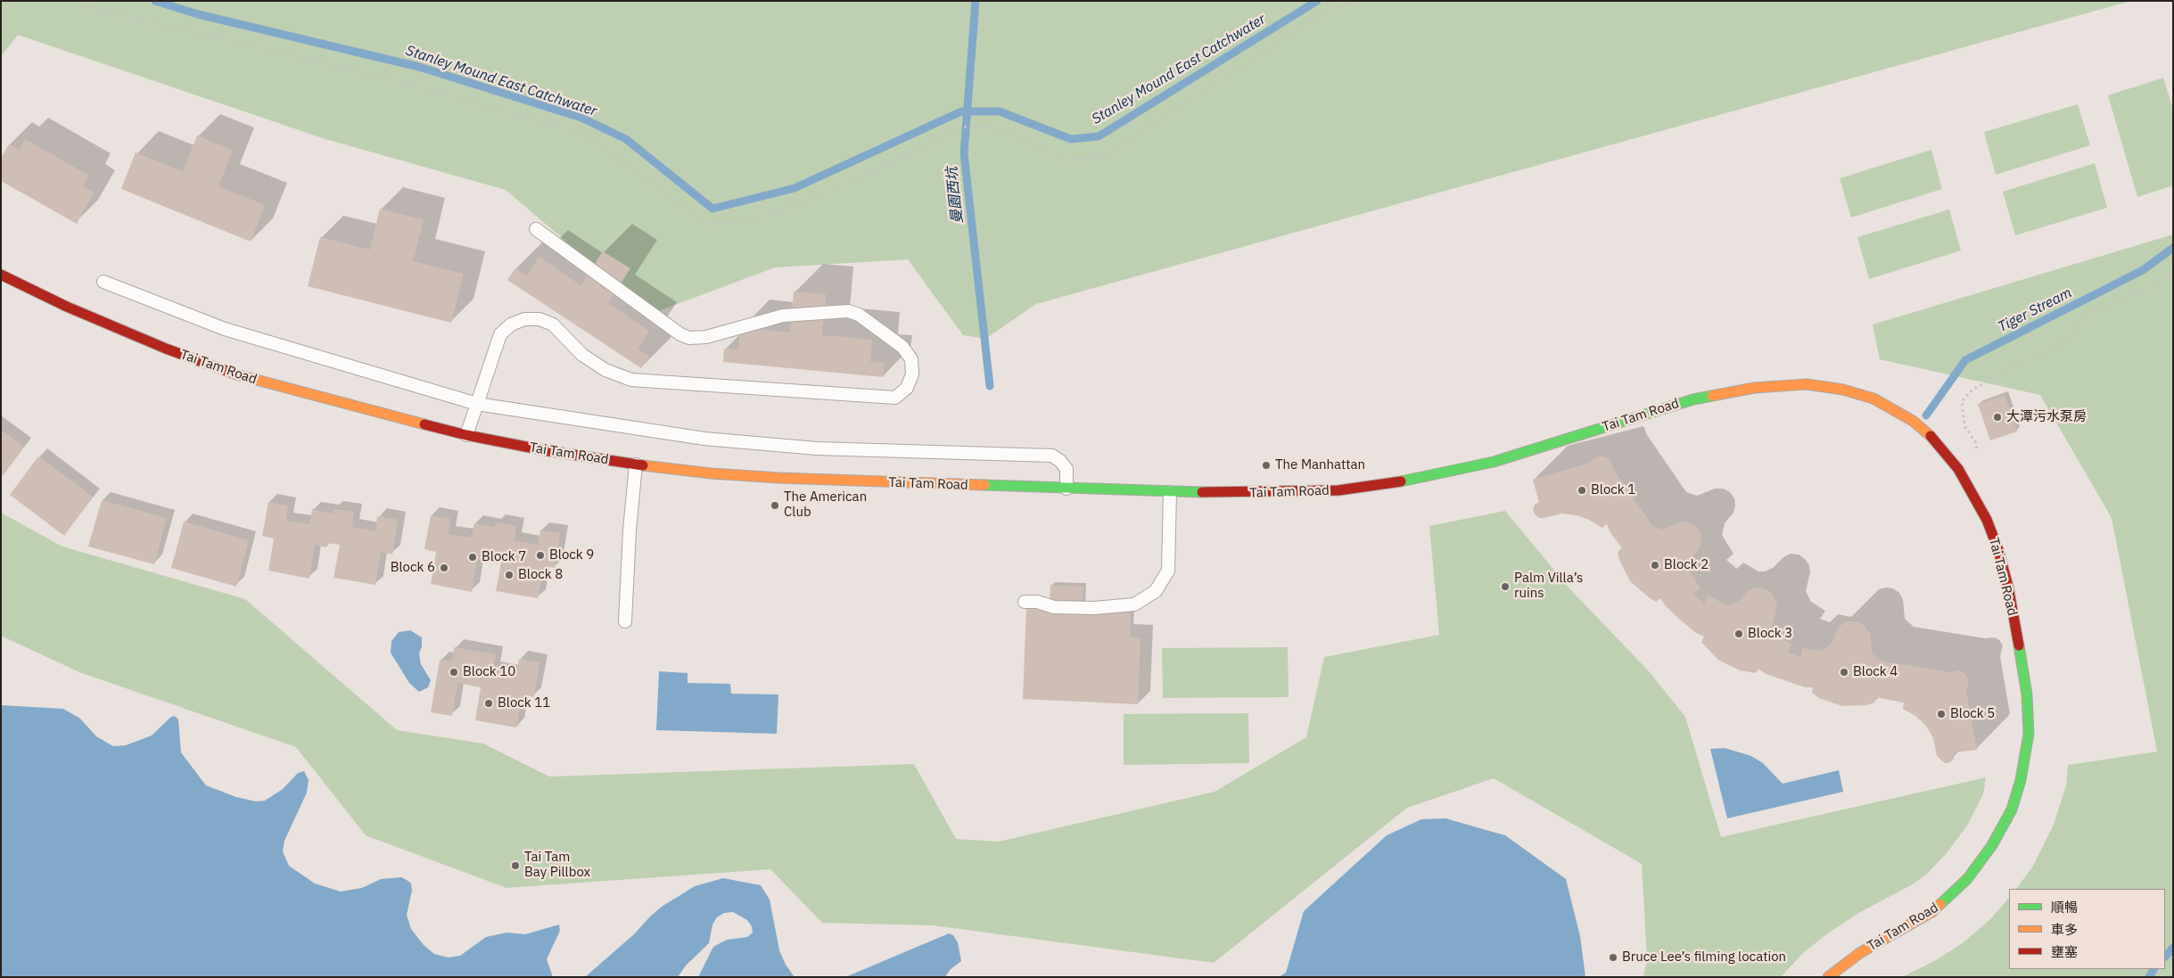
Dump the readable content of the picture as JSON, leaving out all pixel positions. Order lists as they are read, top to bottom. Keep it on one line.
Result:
{"streets":{"main road":["Tai Tam Road"]},"water":["Stanley Mound East Catchwater","曼園西坑","Tiger Stream"],"places":["大潭污水泵房","The Manhattan","Block 1","The American Club","Block 9","Block 7","Block 2","Block 6","Block 8","Palm Villa’s ruins","Block 3","Block 10","Block 4","Block 11","Block 5","Tai Tam Bay Pillbox","Bruce Lee’s filming location"],"legend":["順暢","車多","壅塞"]}
